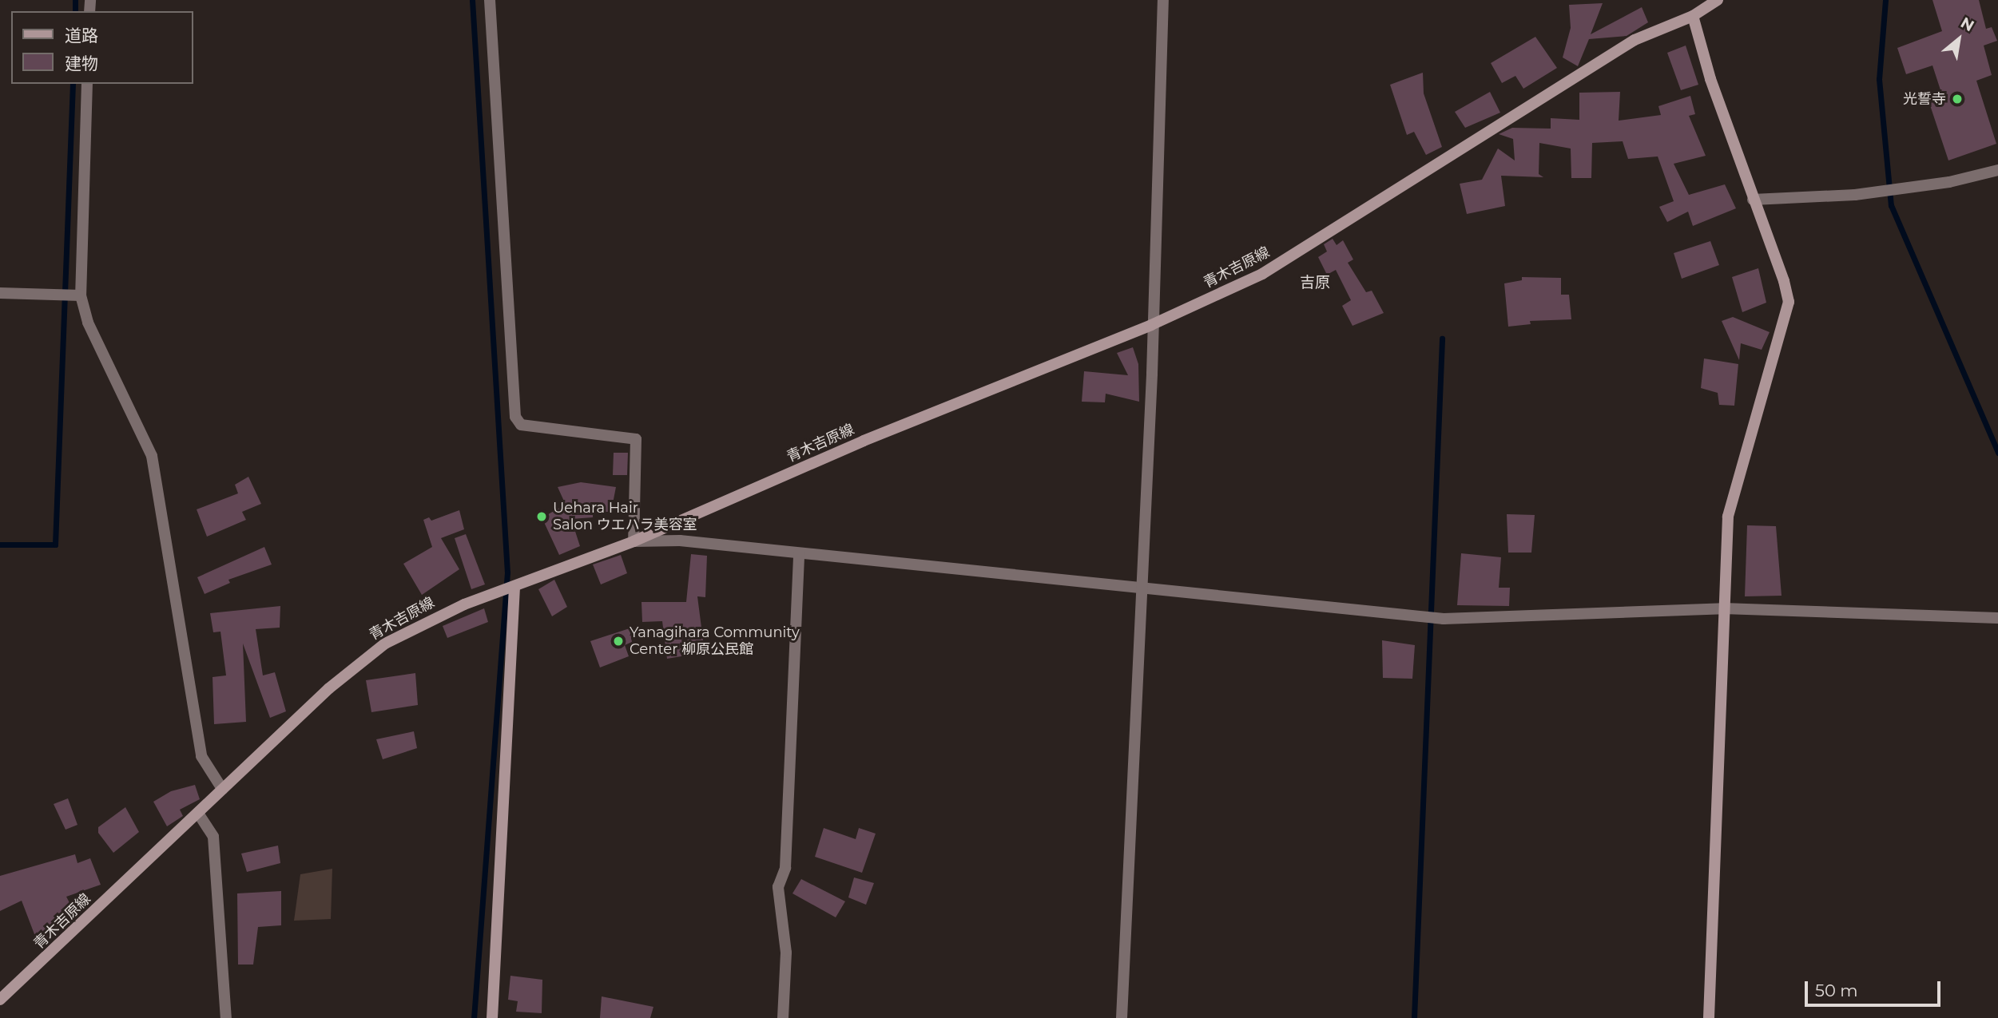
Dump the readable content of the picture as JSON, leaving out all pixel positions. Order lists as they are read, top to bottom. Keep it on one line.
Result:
{"streets":{"main road":["青木吉原線"]},"districts":["吉原"],"places":["光誓寺","Uehara Hair Salon ウエハラ美容室","Yanagihara Community Center 柳原公民館"],"legend":["道路","建物"],"scale_bar":"50 m","north":"top right"}
